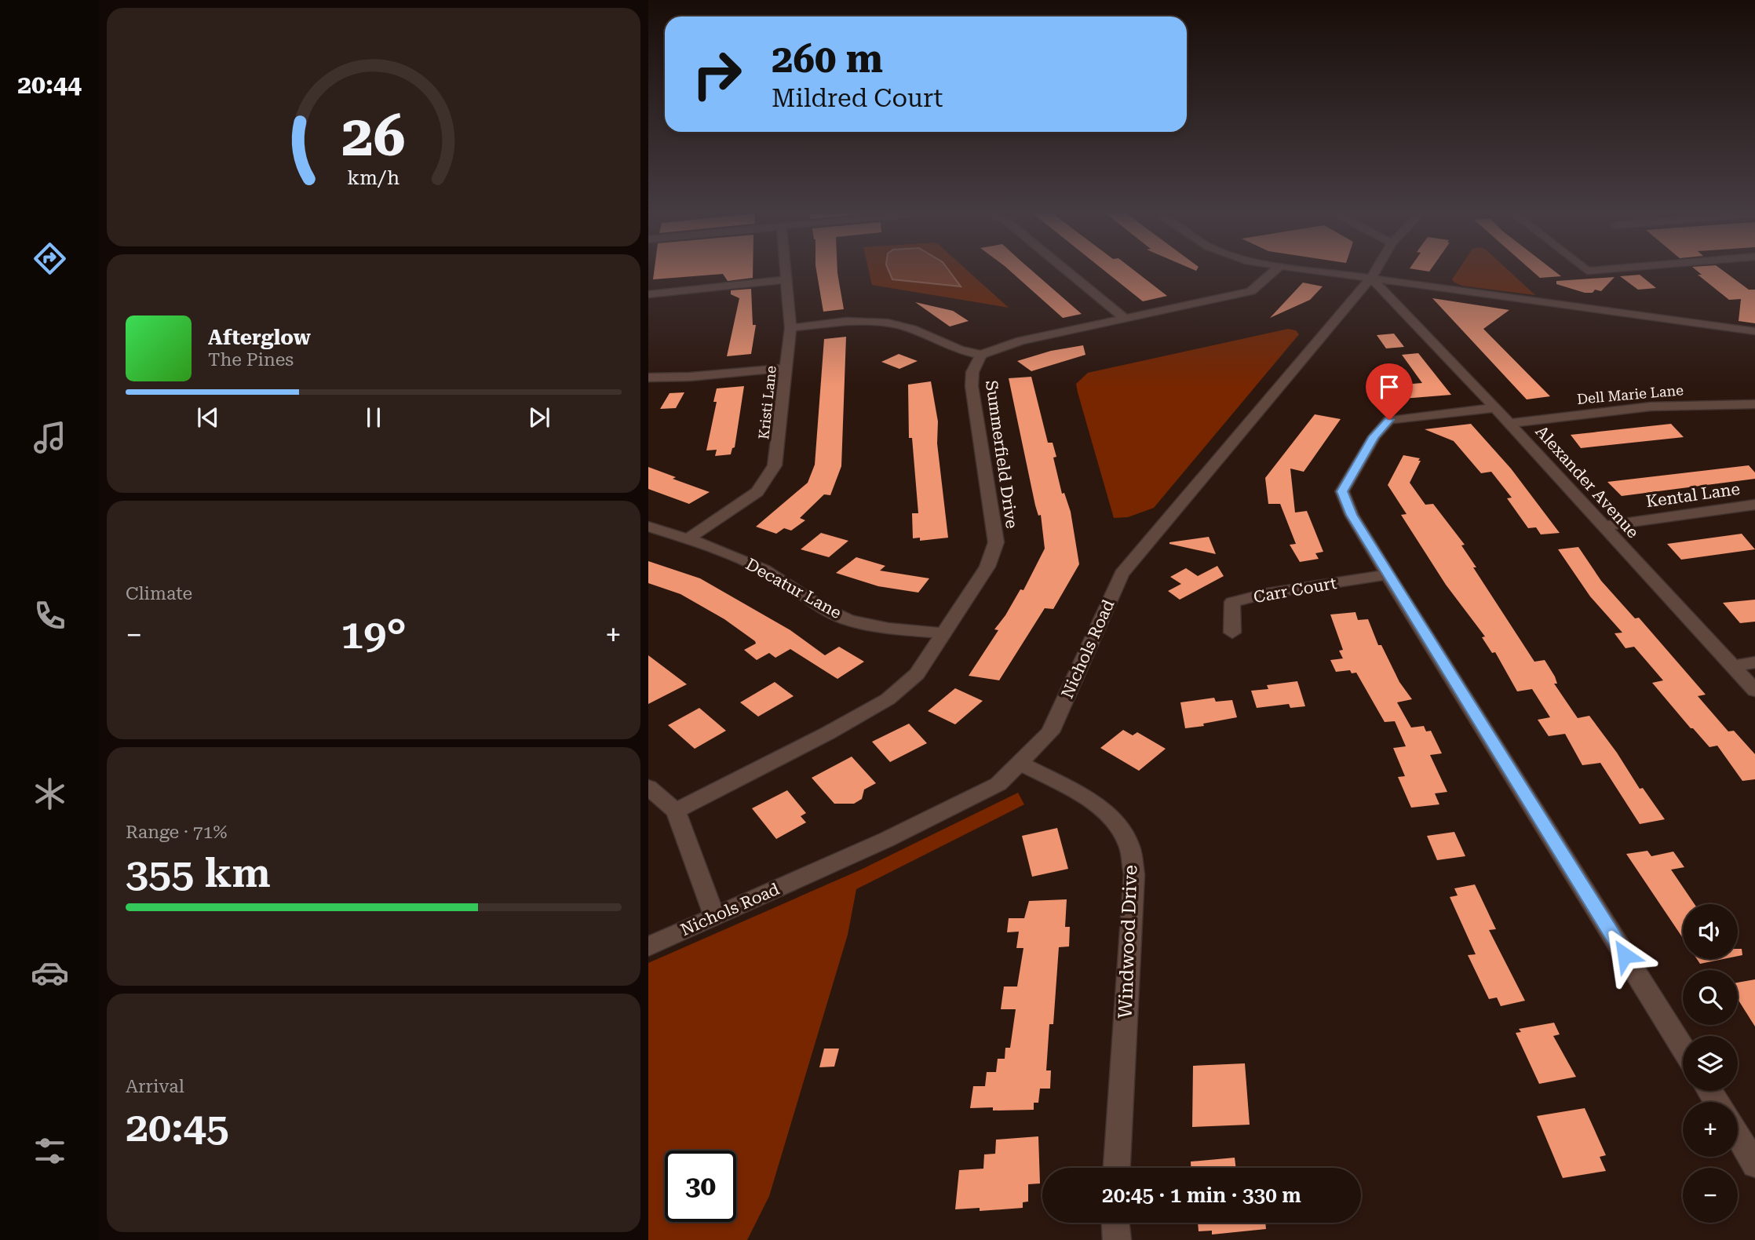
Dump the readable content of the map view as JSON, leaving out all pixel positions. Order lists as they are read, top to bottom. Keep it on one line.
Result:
{"streets":{"street":["Dell Marie Lane","Kristi Lane","Summerfield Drive","Alexander Avenue","Kental Lane","Decatur Lane","Carr Court","Nichols Road","Windwood Drive"]},"crossings":[["Dell Marie Lane","Alexander Avenue"],["Kristi Lane","Decatur Lane"],["Summerfield Drive","Decatur Lane"],["Alexander Avenue","Kental Lane"],["Alexander Avenue","Nichols Road"],["Nichols Road","Windwood Drive"]],"page":{"tabs":"20:44","turn":["260 m","Mildred Court"],"song":["Afterglow","The Pines"],"tile":["Climate",["Range · 71%","355 km"],["Arrival","20:45"]],"heat":["−","19°","+"],"map_buttons":["+","−"],"limit":"30","trip":"20:45 · 1 min · 330 m","gauge":["26","km/h"]}}
